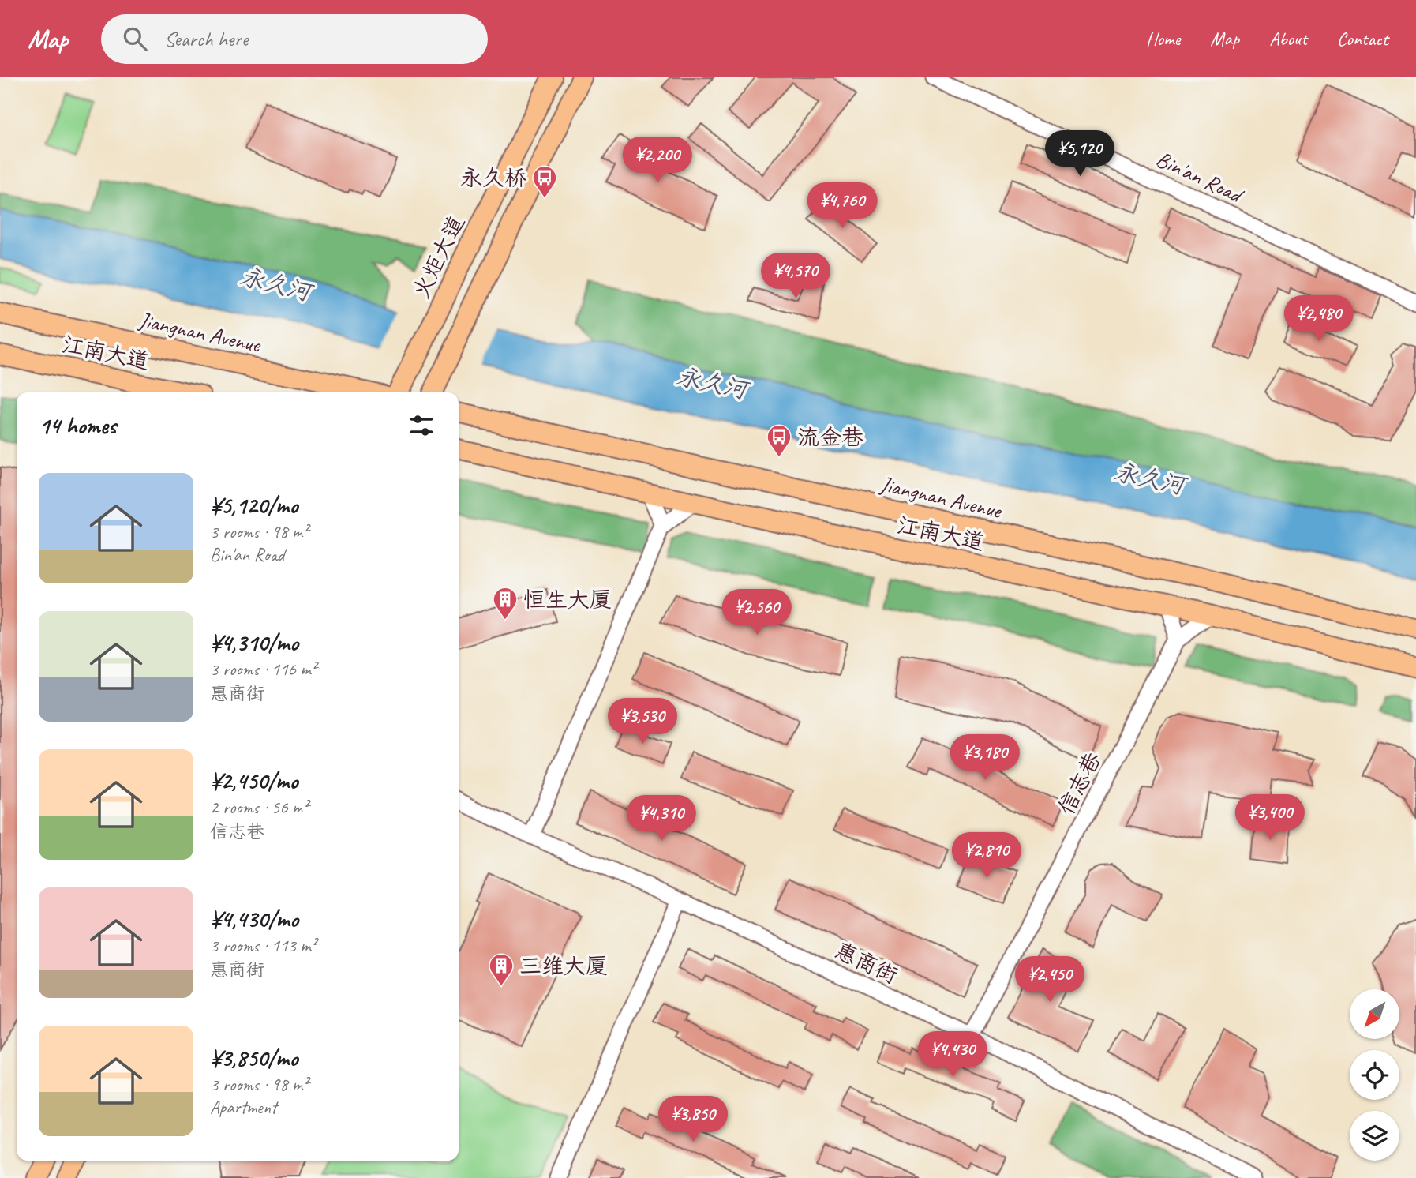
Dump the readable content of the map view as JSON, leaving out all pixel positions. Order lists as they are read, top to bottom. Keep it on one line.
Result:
{"streets":{"main road":["火炬大道","Jiangnan Avenue","江南大道"],"street":["Bin'an Road","信志巷","惠商街"]},"crossings":[["江南大道","信志巷"],["信志巷","惠商街"]],"water":["永久河"],"places":{"bus stop":["永久桥","流金巷"],"building":["恒生大厦","三维大厦"]},"north":"bottom left","page":{"header":"Map","search":"Search here","nav":["Home","Map","About","Contact"],"price":["¥5,120","¥2,200","¥4,760","¥4,570","¥2,480","¥2,560","¥3,530","¥3,180","¥3,400","¥4,310","¥2,810","¥2,450","¥4,430","¥3,850"],"heading":"14 homes","list":[{"name":"¥5,120/mo","note":"3 rooms · 98 m² · Bin'an Road"},{"name":"¥4,310/mo","note":"3 rooms · 116 m² · 惠商街"},{"name":"¥2,450/mo","note":"2 rooms · 56 m² · 信志巷"},{"name":"¥4,430/mo","note":"3 rooms · 113 m² · 惠商街"},{"name":"¥3,850/mo","note":"3 rooms · 98 m² · Apartment"}]}}
